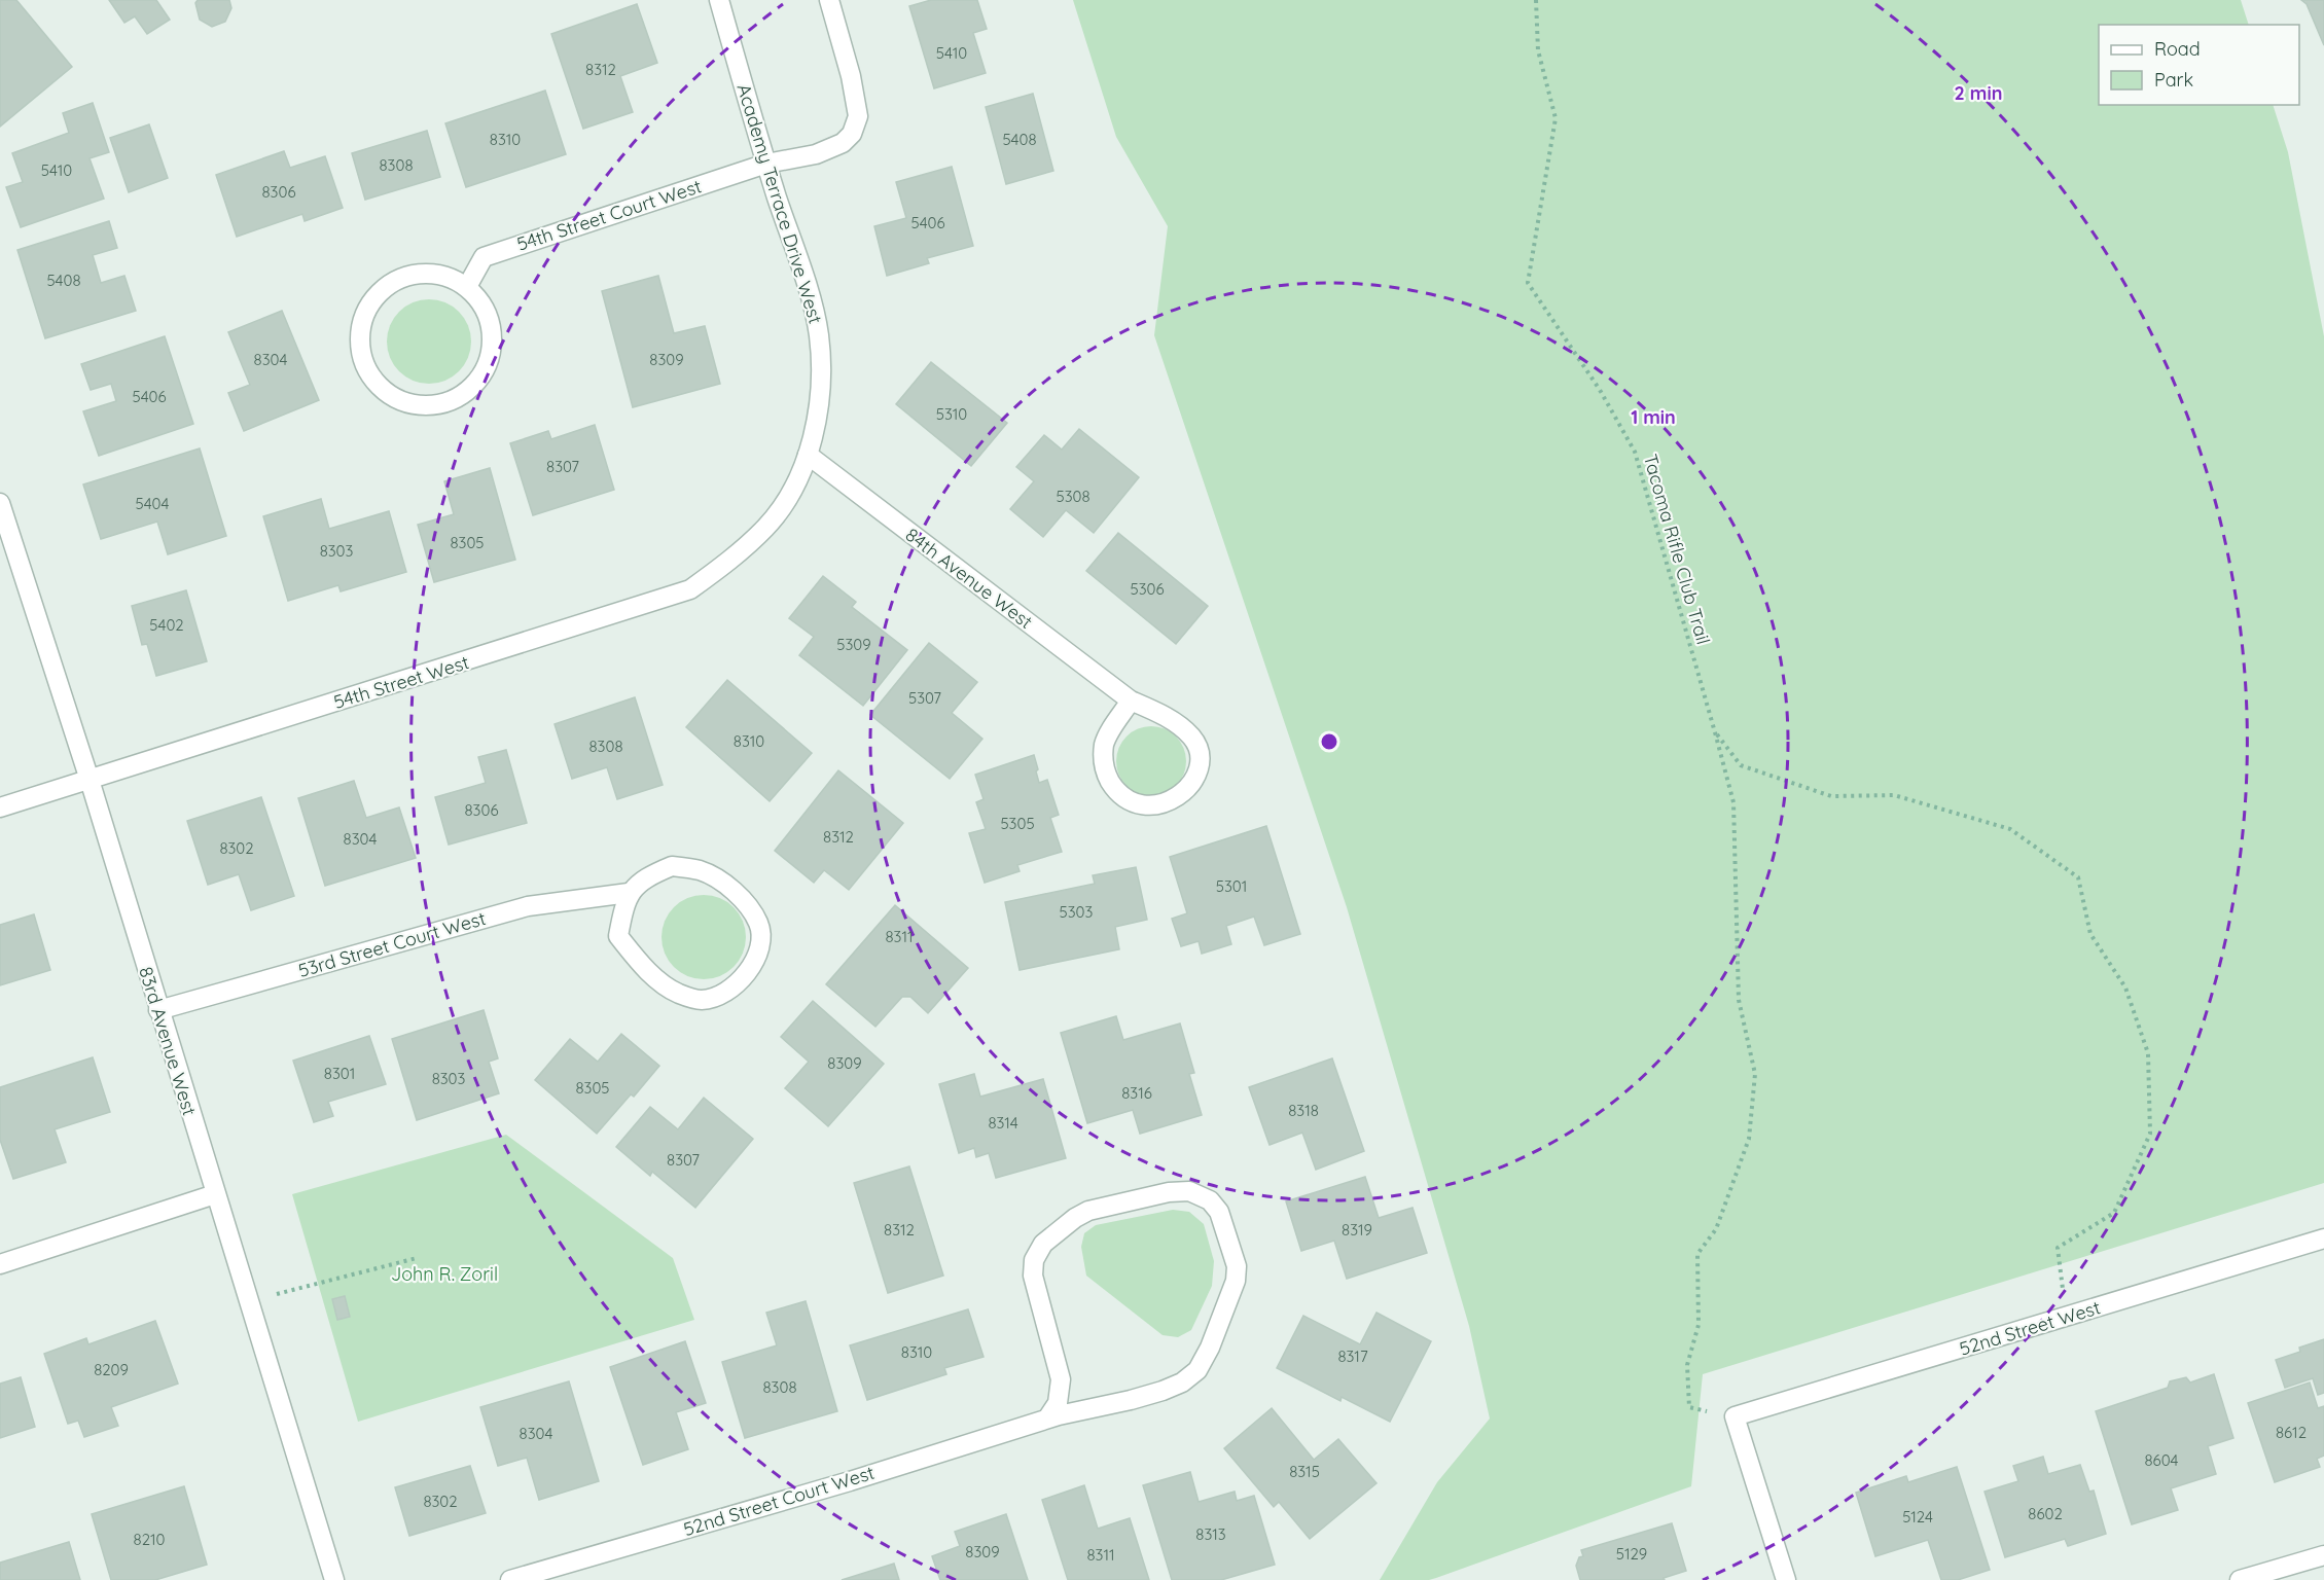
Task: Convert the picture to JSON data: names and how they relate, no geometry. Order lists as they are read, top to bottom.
{
  "streets": {
    "street": [
      "Academy Terrace Drive West",
      "54th Street Court West",
      "84th Avenue West",
      "54th Street West",
      "53rd Street Court West",
      "83rd Avenue West",
      "52nd Street West",
      "52nd Street Court West"
    ],
    "path": ["Tacoma Rifle Club Trail"]
  },
  "crossings": [
    ["Academy Terrace Drive West", "54th Street Court West"],
    ["Academy Terrace Drive West", "84th Avenue West"],
    ["Academy Terrace Drive West", "54th Street West"],
    ["Tacoma Rifle Club Trail", "52nd Street West"],
    ["54th Street West", "83rd Avenue West"],
    ["53rd Street Court West", "83rd Avenue West"]
  ],
  "parks": ["John R. Zoril"],
  "house_numbers": [
    "5410",
    "8312",
    "8310",
    "5408",
    "8308",
    "5410",
    "8306",
    "5406",
    "5408",
    "8304",
    "8309",
    "5406",
    "5310",
    "8307",
    "5308",
    "5404",
    "8305",
    "8303",
    "5306",
    "5402",
    "5309",
    "5307",
    "8310",
    "8308",
    "8306",
    "5305",
    "8312",
    "8304",
    "8302",
    "5301",
    "5303",
    "8311",
    "8309",
    "8301",
    "8303",
    "8305",
    "8316",
    "8318",
    "8314",
    "8307",
    "8312",
    "8319",
    "8310",
    "8317",
    "8209",
    "8308",
    "8612",
    "8304",
    "8604",
    "8315",
    "8302",
    "8602",
    "5124",
    "8313",
    "8210",
    "8309",
    "5129",
    "8311"
  ],
  "legend": ["Road", "Park"],
  "rings": ["2 min", "1 min"]
}
